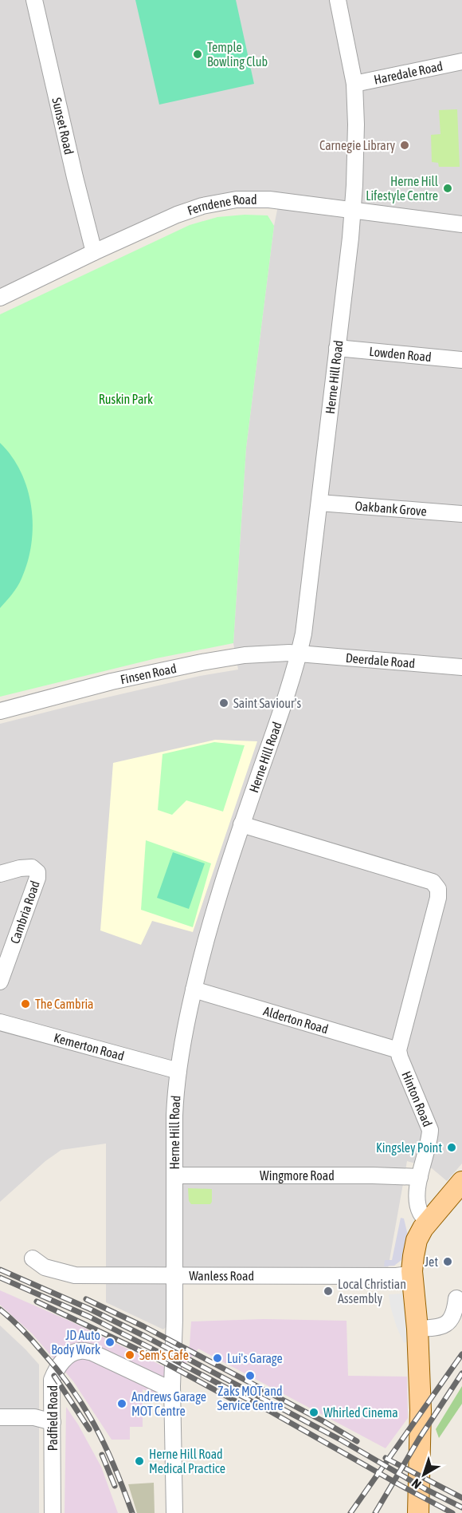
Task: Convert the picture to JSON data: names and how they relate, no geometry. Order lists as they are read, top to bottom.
{
  "streets": {
    "street": [
      "Haredale Road",
      "Sunset Road",
      "Ferndene Road",
      "Lowden Road",
      "Herne Hill Road",
      "Oakbank Grove",
      "Deerdale Road",
      "Finsen Road",
      "Cambria Road",
      "Alderton Road",
      "Kemerton Road",
      "Hinton Road",
      "Wingmore Road",
      "Wanless Road",
      "Padfield Road"
    ]
  },
  "crossings": [
    ["Haredale Road", "Herne Hill Road"],
    ["Sunset Road", "Ferndene Road"],
    ["Ferndene Road", "Herne Hill Road"],
    ["Lowden Road", "Herne Hill Road"],
    ["Herne Hill Road", "Oakbank Grove"],
    ["Herne Hill Road", "Deerdale Road"],
    ["Herne Hill Road", "Finsen Road"],
    ["Herne Hill Road", "Alderton Road"],
    ["Herne Hill Road", "Kemerton Road"],
    ["Herne Hill Road", "Wingmore Road"],
    ["Herne Hill Road", "Wanless Road"],
    ["Herne Hill Road", "Padfield Road"],
    ["Deerdale Road", "Finsen Road"],
    ["Alderton Road", "Hinton Road"],
    ["Hinton Road", "Wingmore Road"]
  ],
  "parks": ["Ruskin Park"],
  "places": [
    "Temple Bowling Club",
    "Carnegie Library",
    "Herne Hill Lifestyle Centre",
    "Saint Saviour's",
    "The Cambria",
    "Kingsley Point",
    "Jet",
    "Local Christian Assembly",
    "JD Auto Body Work",
    "Sem's Cafe",
    "Lui's Garage",
    "Zaks MOT and Service Centre",
    "Andrews Garage MOT Centre",
    "Whirled Cinema",
    "Herne Hill Road Medical Practice"
  ],
  "north": "bottom left"
}
